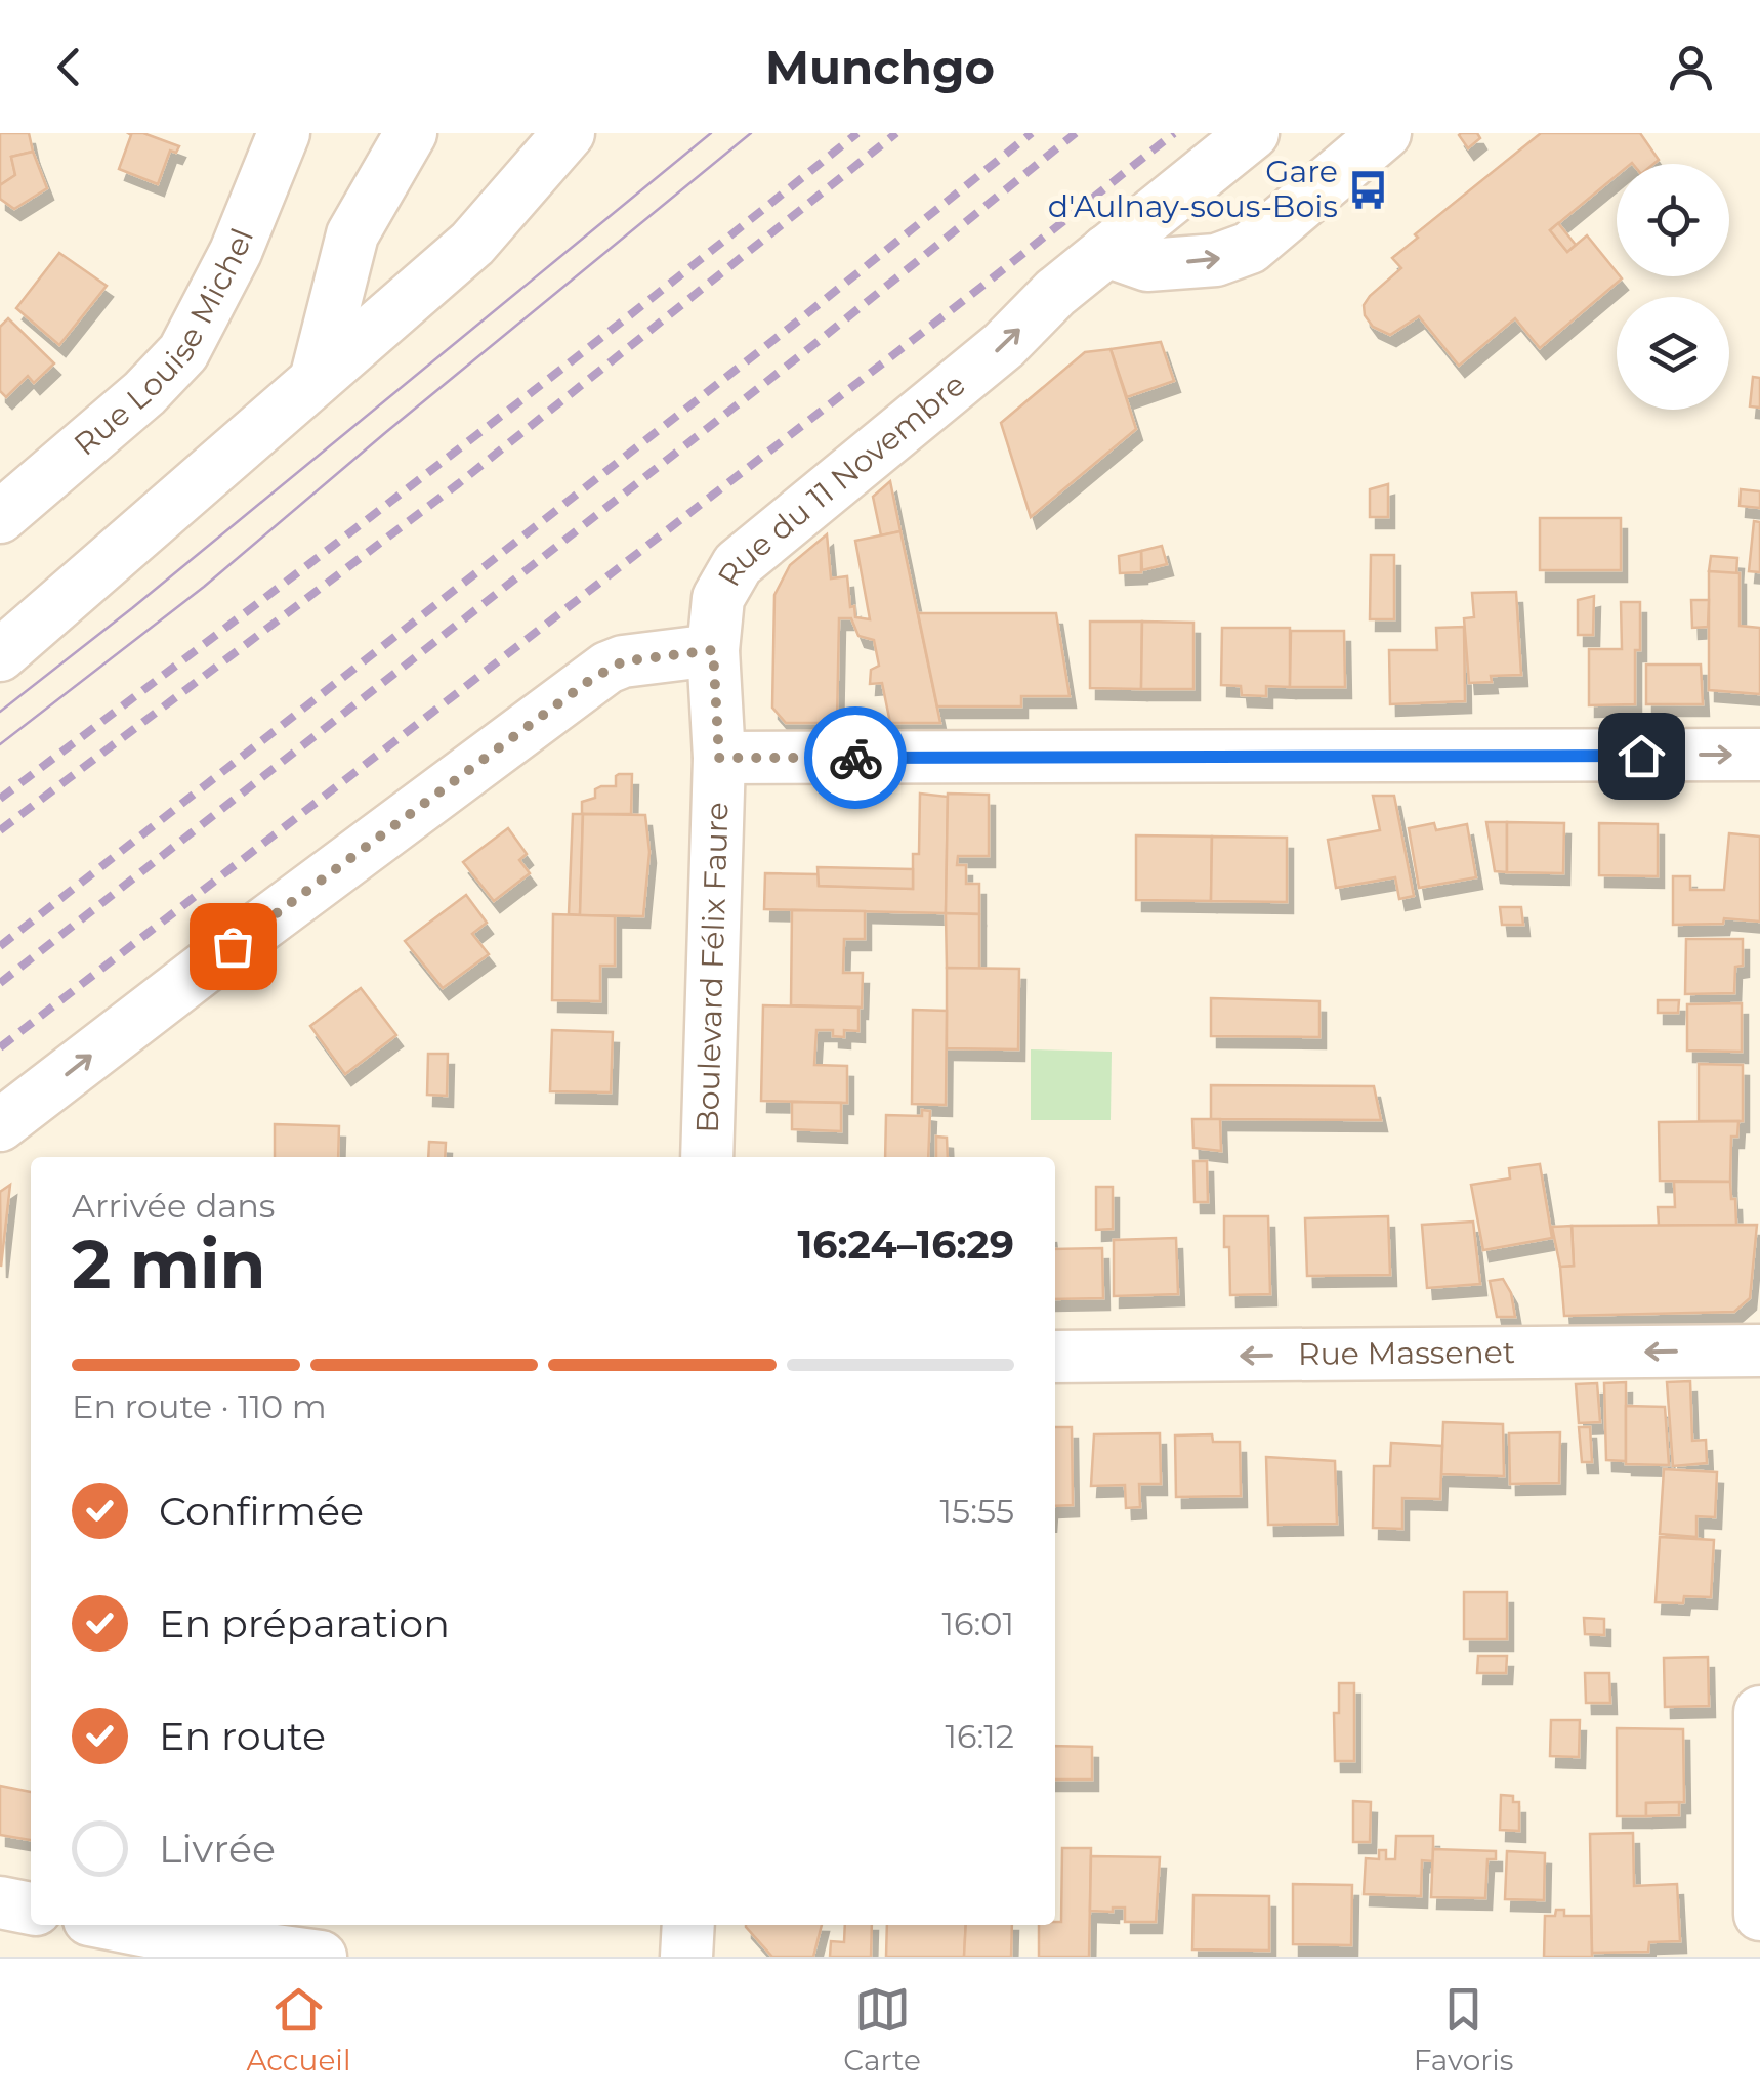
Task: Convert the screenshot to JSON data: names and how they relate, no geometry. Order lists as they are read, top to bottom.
{
  "streets": {
    "street": [
      "Rue Louise Michel",
      "Rue du 11 Novembre",
      "Boulevard Félix Faure",
      "Rue Massenet"
    ]
  },
  "crossings": [
    ["Rue du 11 Novembre", "Boulevard Félix Faure"]
  ],
  "one_way": ["Rue Massenet"],
  "places": {
    "bus stop": ["Gare d'Aulnay-sous-Bois"]
  },
  "page": {
    "header": "Munchgo",
    "heading": ["2 min", "Arrivée dans", "16:24–16:29"],
    "bar": "En route · 110 m",
    "list": [
      ["Confirmée", "15:55"],
      ["En préparation", "16:01"],
      ["En route", "16:12"],
      "Livrée"
    ],
    "tabs": ["Accueil", "Carte", "Favoris"]
  }
}
